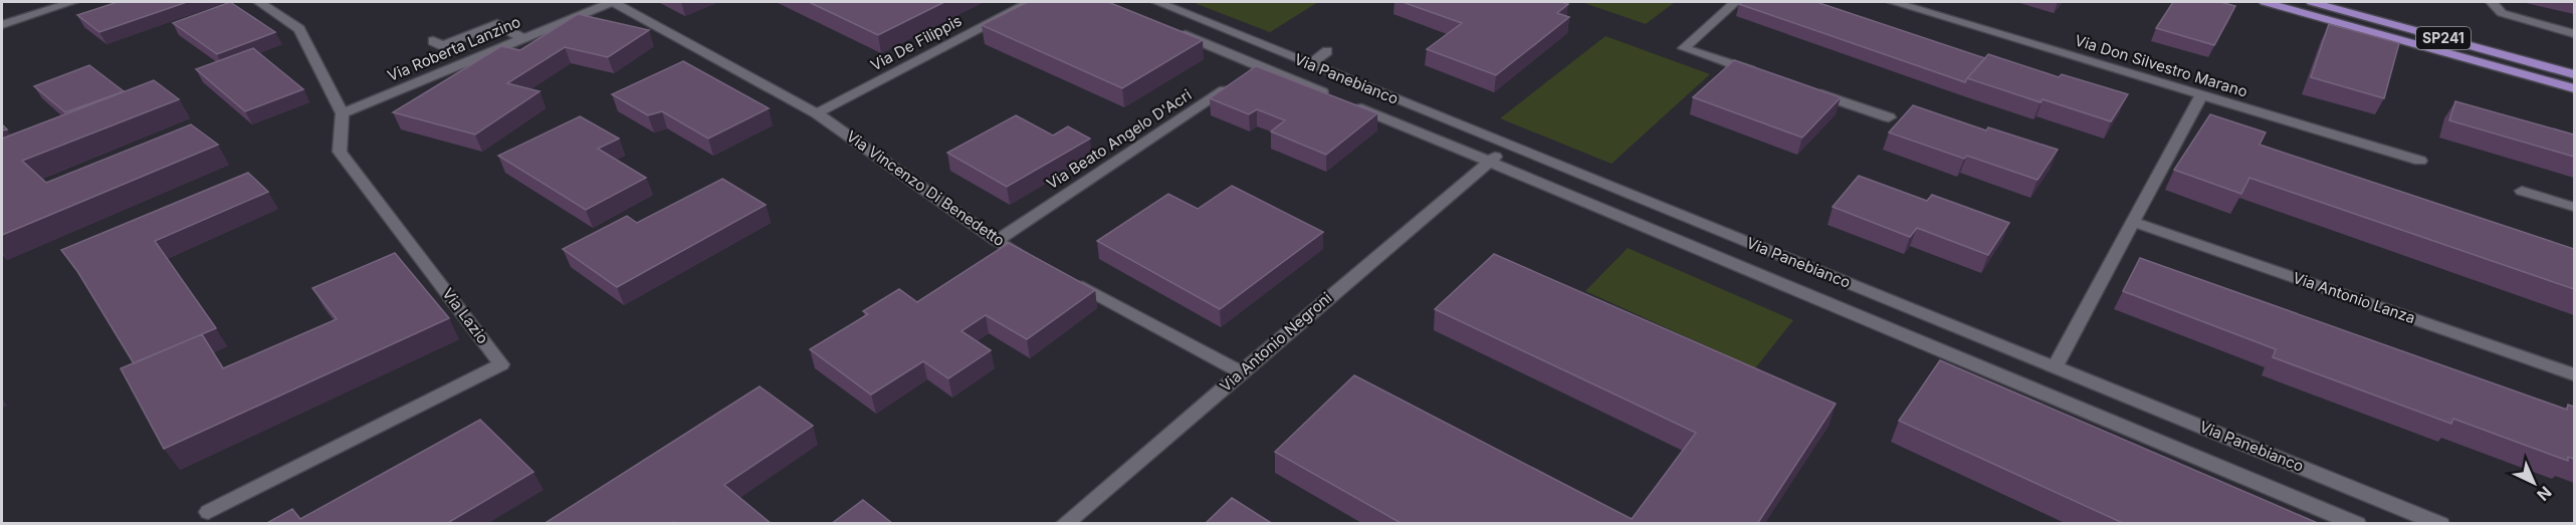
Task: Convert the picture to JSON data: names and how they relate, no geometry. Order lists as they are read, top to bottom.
{
  "streets": {
    "main road": ["SP241"],
    "street": [
      "Via De Filippis",
      "Via Roberta Lanzino",
      "Via Don Silvestro Marano",
      "Via Panebianco",
      "Via Beato Angelo D'Acri",
      "Via Vincenzo Di Benedetto",
      "Via Antonio Lanza",
      "Via Lazio",
      "Via Antonio Negroni"
    ]
  },
  "crossings": [
    ["Via De Filippis", "Via Vincenzo Di Benedetto"],
    ["Via Roberta Lanzino", "Via Vincenzo Di Benedetto"],
    ["Via Roberta Lanzino", "Via Lazio"],
    ["Via Panebianco", "Via Beato Angelo D'Acri"],
    ["Via Panebianco", "Via Antonio Negroni"],
    ["Via Beato Angelo D'Acri", "Via Vincenzo Di Benedetto"]
  ],
  "north": "bottom right"
}
